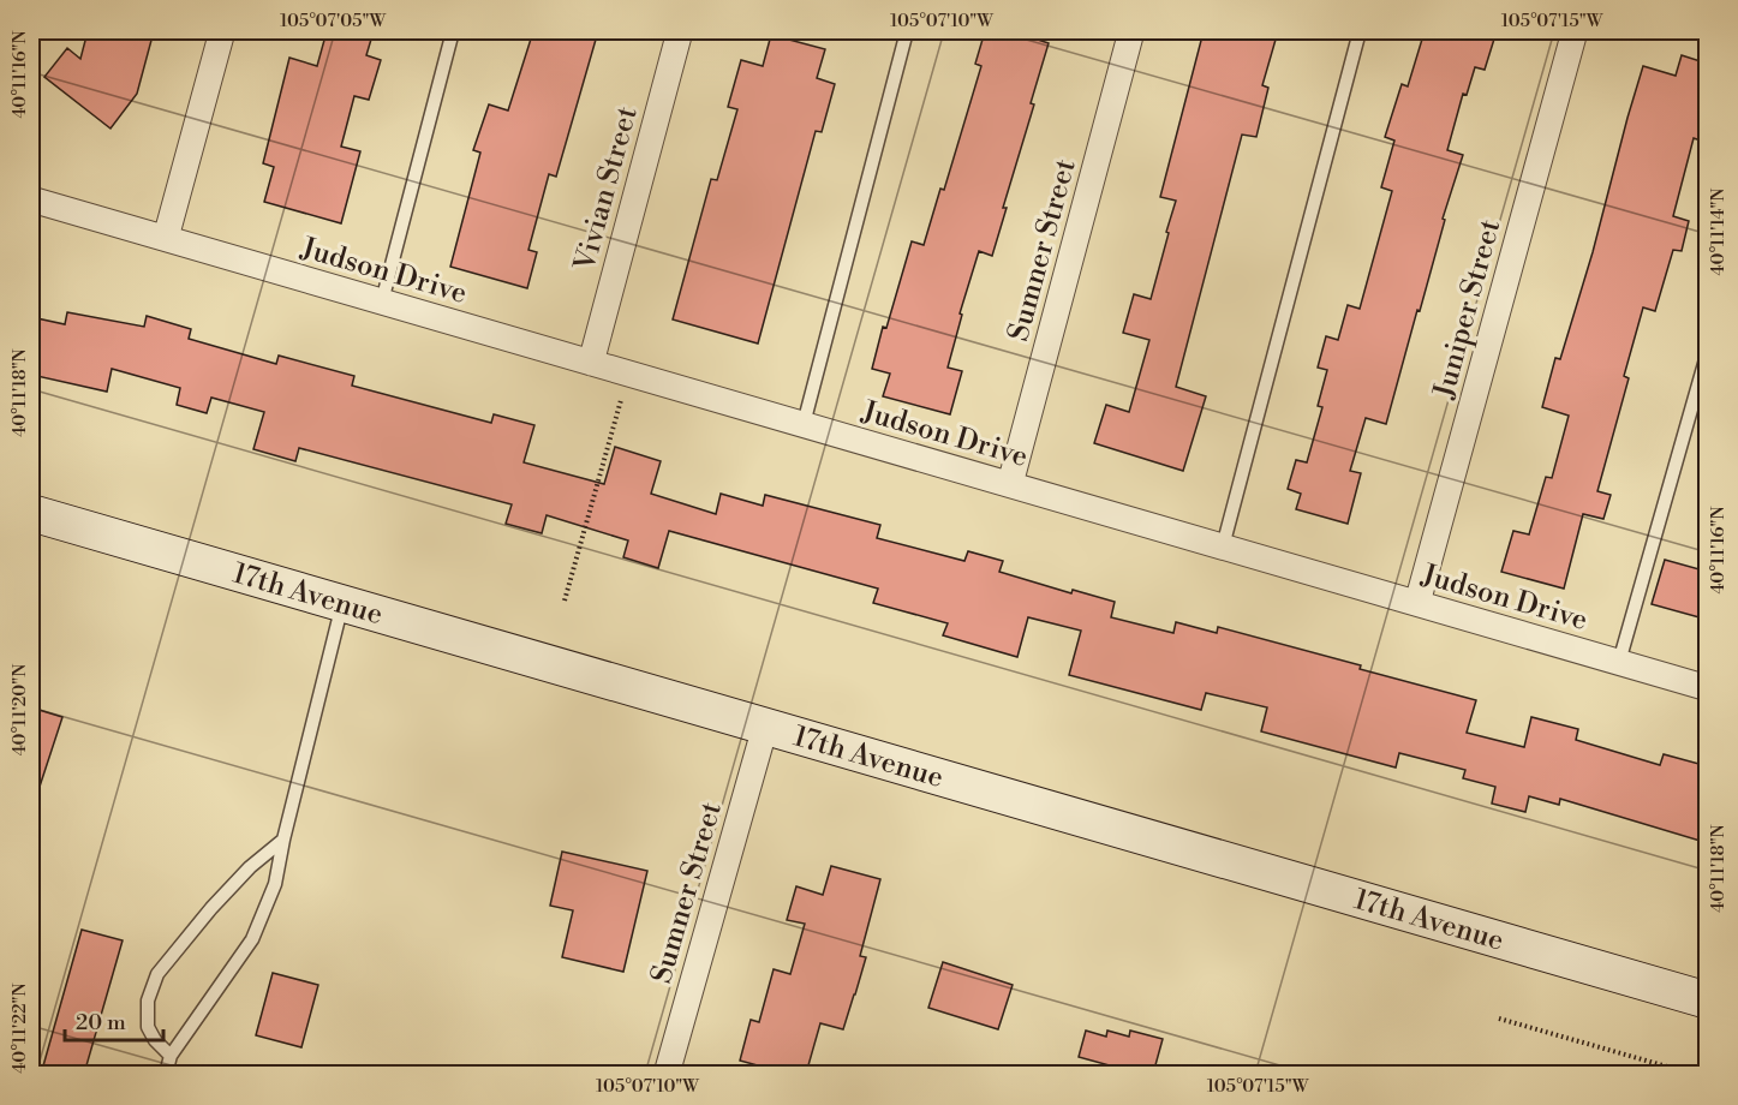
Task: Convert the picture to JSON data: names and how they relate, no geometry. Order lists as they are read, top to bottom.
{
  "streets": {
    "main road": ["17th Avenue"],
    "street": [
      "Vivian Street",
      "Sumner Street",
      "Judson Drive",
      "Juniper Street"
    ]
  },
  "crossings": [
    ["Vivian Street", "Judson Drive"],
    ["Sumner Street", "Judson Drive"],
    ["Sumner Street", "17th Avenue"],
    ["Judson Drive", "Juniper Street"]
  ],
  "scale_bar": "20 m",
  "coordinates": [
    "105°07'05\"W",
    "105°07'10\"W",
    "105°07'15\"W",
    "40°11'16\"N",
    "40°11'14\"N",
    "40°11'18\"N",
    "40°11'20\"N",
    "40°11'22\"N"
  ]
}
